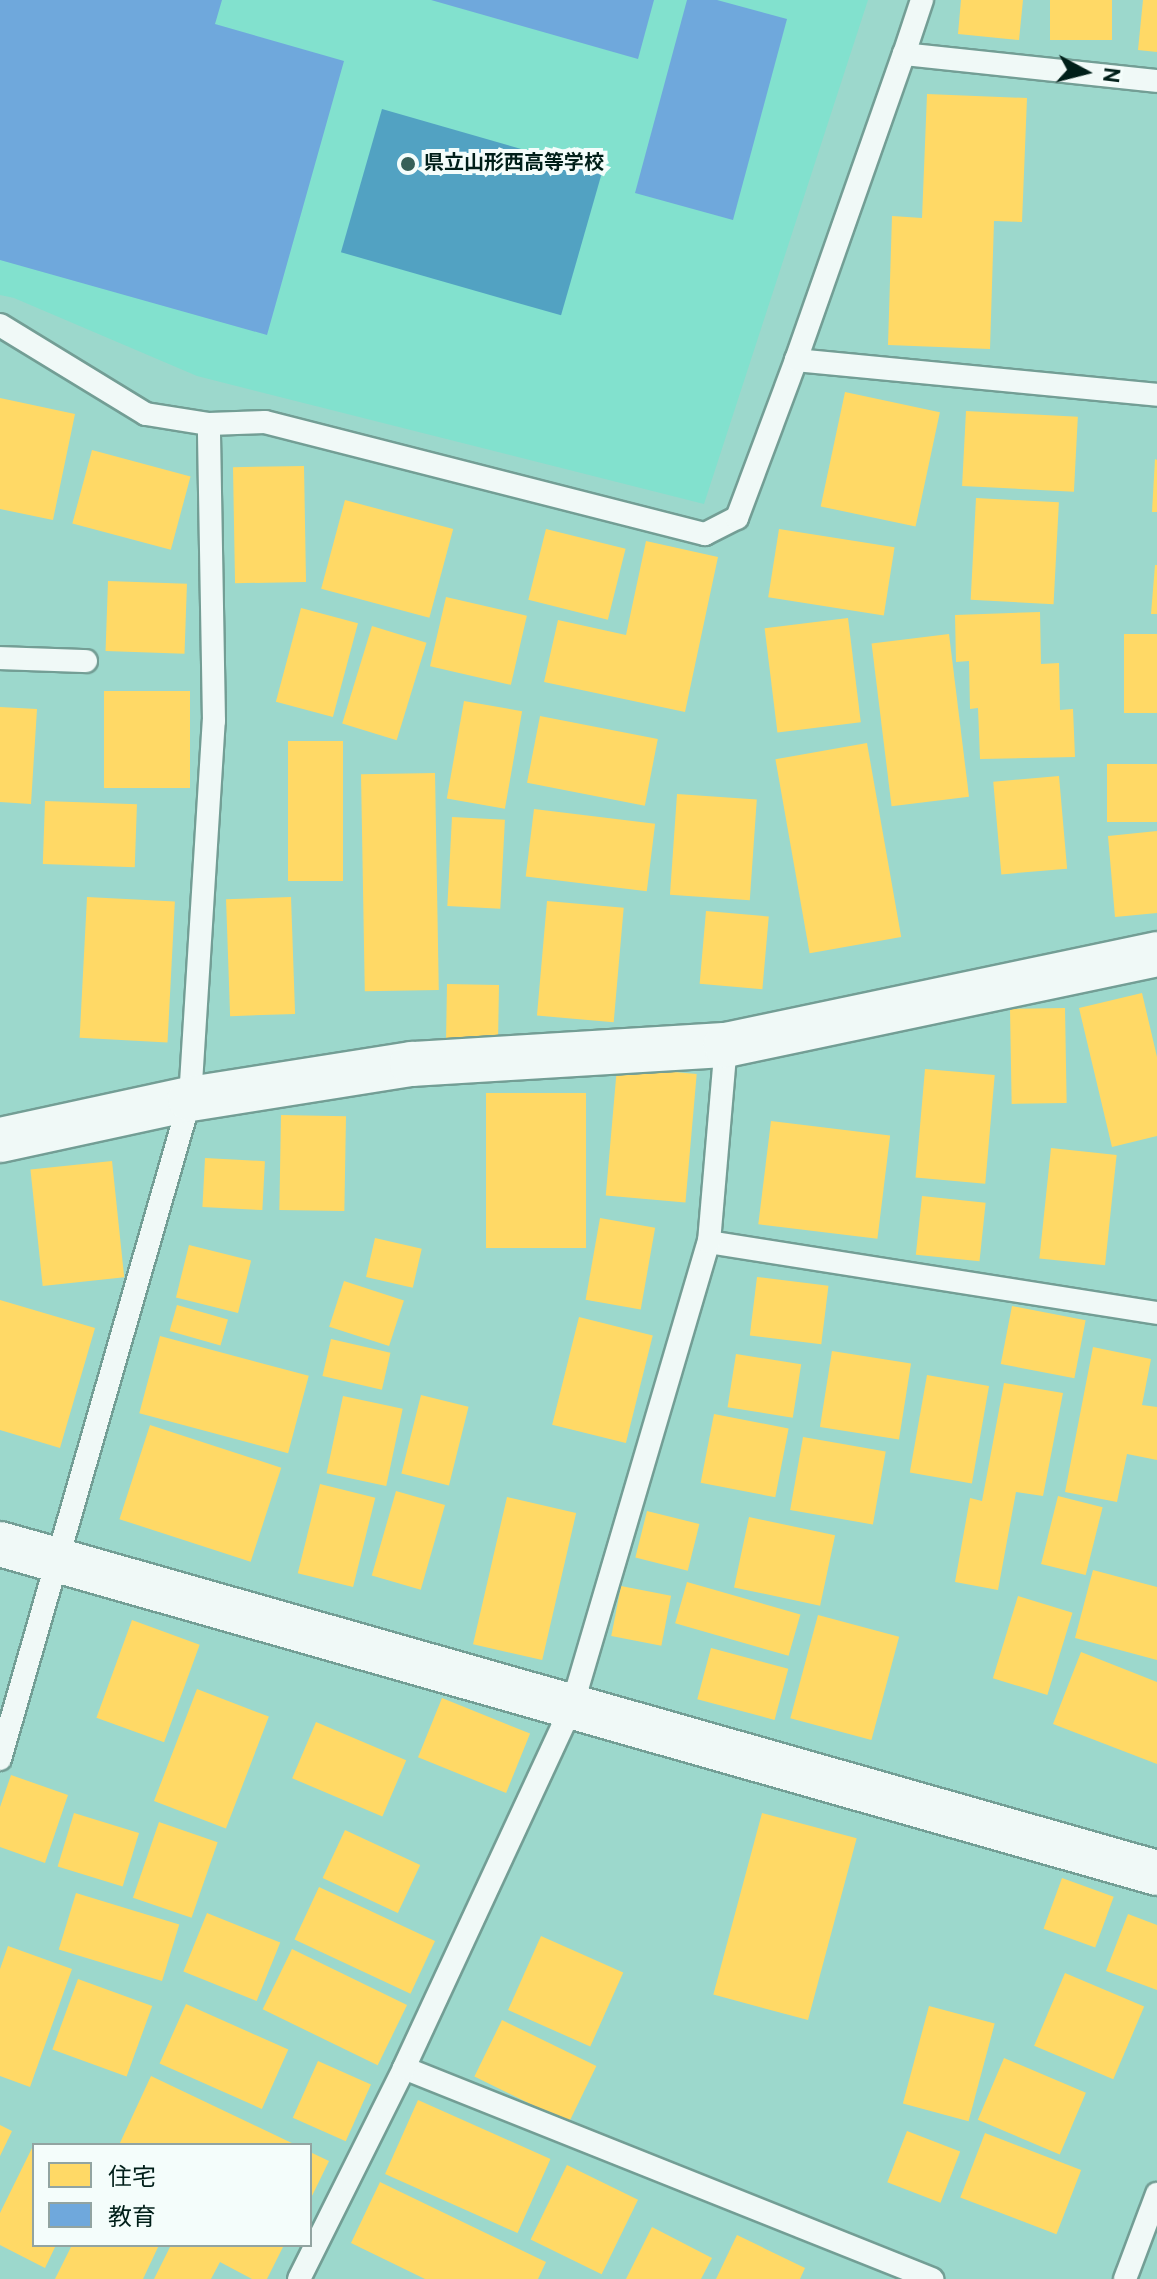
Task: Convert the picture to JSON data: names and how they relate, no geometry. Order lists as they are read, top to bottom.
{
  "places": ["県立山形西高等学校"],
  "legend": ["住宅", "教育"],
  "north": "right"
}
